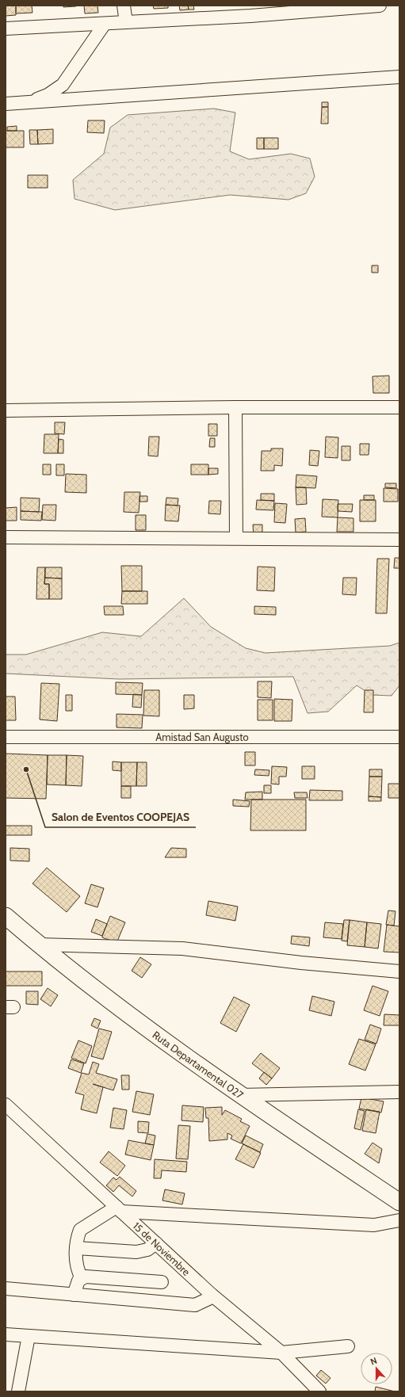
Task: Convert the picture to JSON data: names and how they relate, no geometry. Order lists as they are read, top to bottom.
{
  "streets": {
    "main road": ["Ruta Departamental 027"],
    "street": ["Amistad San Augusto", "15 de Noviembre"]
  },
  "places": ["Salon de Eventos COOPEJAS"],
  "north": "top"
}
